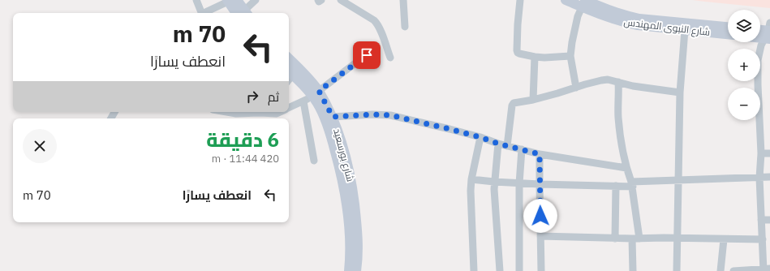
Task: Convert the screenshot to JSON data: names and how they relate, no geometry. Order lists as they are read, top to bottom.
{
  "streets": {
    "street": ["شارع النبوى المهندس", "شارع بورسعيد"]
  },
  "page": {
    "map_buttons": ["+", "−"],
    "turn": ["70 m", "انعطف يسارًا"],
    "then": "ثم",
    "heading": ["6 دقيقة", "420 m · 11:44"],
    "list": [
      {
        "name": "انعطف يسارًا",
        "value": "70 m"
      }
    ]
  }
}
